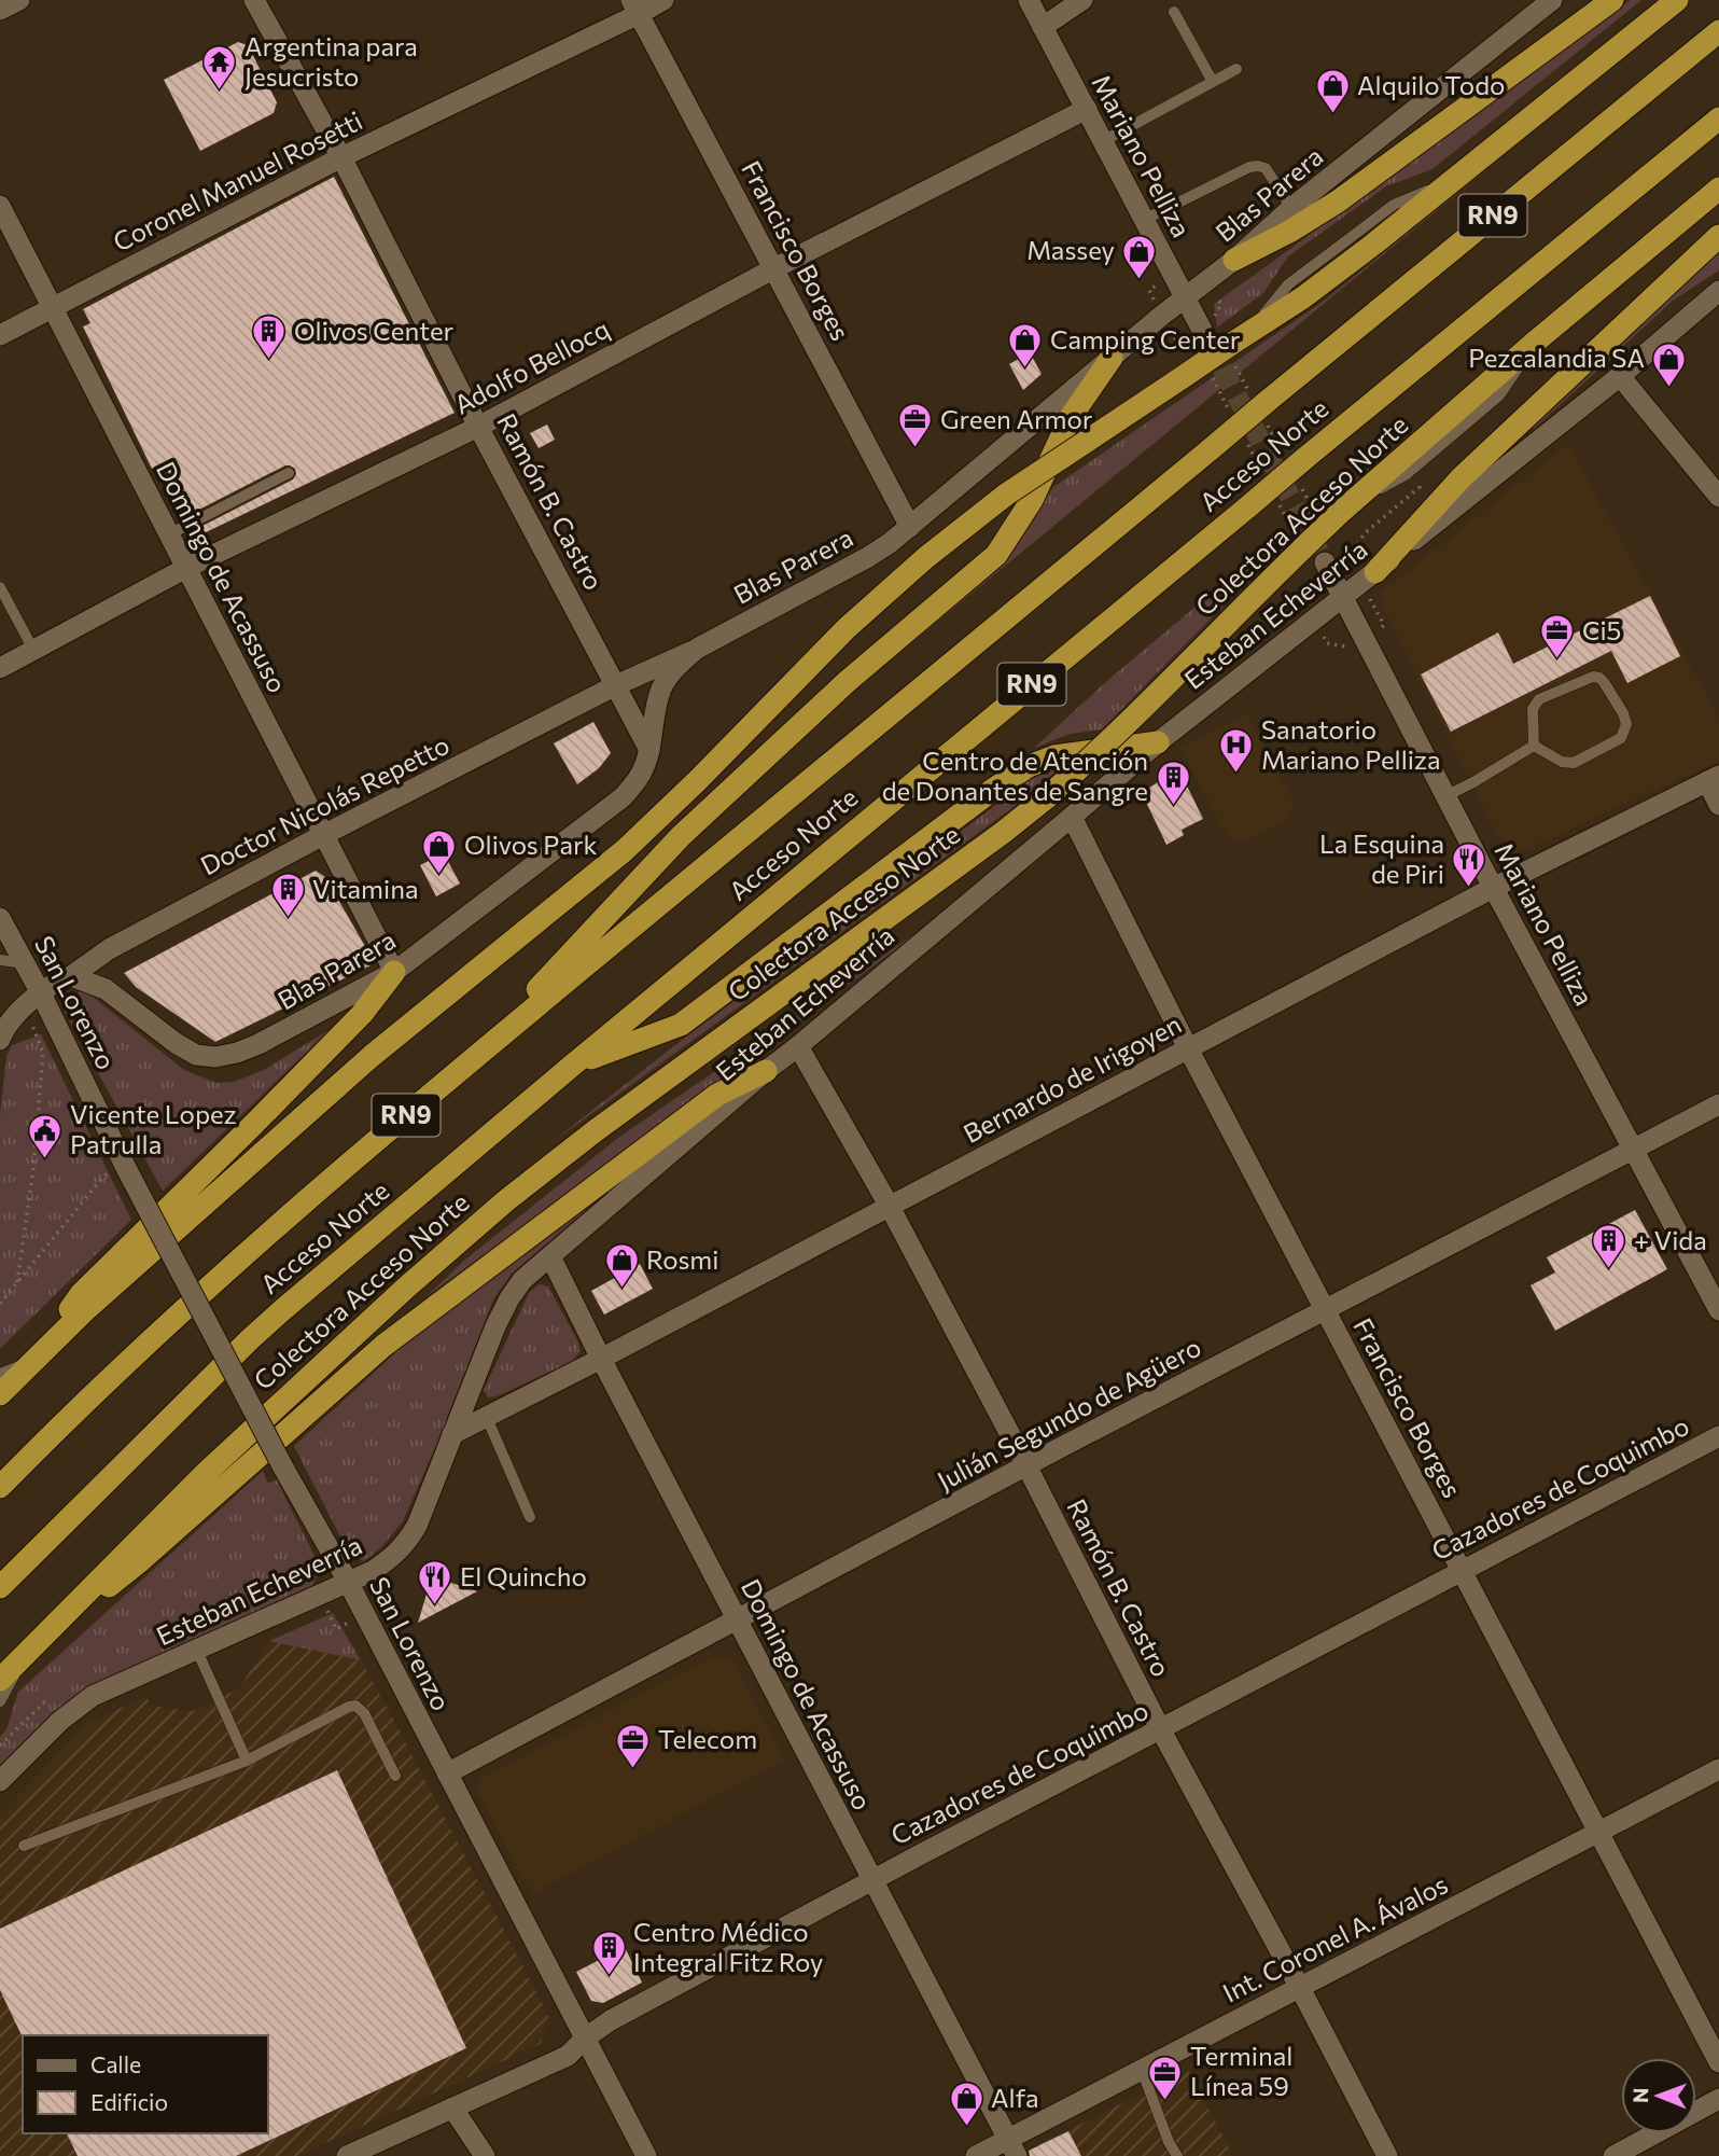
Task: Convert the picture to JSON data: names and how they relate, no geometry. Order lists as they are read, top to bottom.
{
  "streets": {
    "highway": ["RN9", "Acceso Norte", "Colectora Acceso Norte"],
    "street": [
      "Mariano Pelliza",
      "Coronel Manuel Rosetti",
      "Blas Parera",
      "Francisco Borges",
      "Adolfo Bellocq",
      "Ramón B. Castro",
      "Domingo de Acassuso",
      "Esteban Echeverría",
      "Doctor Nicolás Repetto",
      "San Lorenzo",
      "Bernardo de Irigoyen",
      "Julián Segundo de Agüero",
      "Cazadores de Coquimbo",
      "Int. Coronel A. Ávalos"
    ]
  },
  "crossings": [
    ["Mariano Pelliza", "Blas Parera"],
    ["Mariano Pelliza", "Adolfo Bellocq"],
    ["Mariano Pelliza", "Esteban Echeverría"],
    ["Mariano Pelliza", "Bernardo de Irigoyen"],
    ["Mariano Pelliza", "Julián Segundo de Agüero"],
    ["Coronel Manuel Rosetti", "Francisco Borges"],
    ["Coronel Manuel Rosetti", "Ramón B. Castro"],
    ["Coronel Manuel Rosetti", "Domingo de Acassuso"],
    ["Blas Parera", "Francisco Borges"],
    ["Blas Parera", "Ramón B. Castro"],
    ["Blas Parera", "Domingo de Acassuso"],
    ["Blas Parera", "Doctor Nicolás Repetto"],
    ["Francisco Borges", "Adolfo Bellocq"],
    ["Francisco Borges", "Esteban Echeverría"],
    ["Francisco Borges", "Bernardo de Irigoyen"],
    ["Francisco Borges", "Julián Segundo de Agüero"],
    ["Francisco Borges", "Cazadores de Coquimbo"],
    ["Francisco Borges", "Int. Coronel A. Ávalos"],
    ["Adolfo Bellocq", "Ramón B. Castro"],
    ["Adolfo Bellocq", "Domingo de Acassuso"],
    ["Ramón B. Castro", "Esteban Echeverría"],
    ["Ramón B. Castro", "Doctor Nicolás Repetto"],
    ["Ramón B. Castro", "Bernardo de Irigoyen"],
    ["Ramón B. Castro", "Julián Segundo de Agüero"],
    ["Ramón B. Castro", "Cazadores de Coquimbo"],
    ["Ramón B. Castro", "Int. Coronel A. Ávalos"],
    ["Domingo de Acassuso", "Esteban Echeverría"],
    ["Domingo de Acassuso", "Doctor Nicolás Repetto"],
    ["Domingo de Acassuso", "Bernardo de Irigoyen"],
    ["Domingo de Acassuso", "Julián Segundo de Agüero"],
    ["Domingo de Acassuso", "Cazadores de Coquimbo"],
    ["Domingo de Acassuso", "Int. Coronel A. Ávalos"],
    ["Esteban Echeverría", "San Lorenzo"],
    ["Esteban Echeverría", "Bernardo de Irigoyen"],
    ["Doctor Nicolás Repetto", "San Lorenzo"],
    ["San Lorenzo", "Julián Segundo de Agüero"],
    ["San Lorenzo", "Cazadores de Coquimbo"]
  ],
  "places": {
    "temple": ["Argentina para Jesucristo"],
    "shop": [
      "Alquilo Todo",
      "Massey",
      "Camping Center",
      "Pezcalandia SA",
      "Olivos Park",
      "Rosmi",
      "Alfa"
    ],
    "building": [
      "Olivos Center",
      "Centro de Atención de Donantes de Sangre",
      "Vitamina",
      "+ Vida",
      "Centro Médico Integral Fitz Roy"
    ],
    "office": [
      "Green Armor",
      "Ci5",
      "Telecom",
      "Terminal Línea 59"
    ],
    "hospital": ["Sanatorio Mariano Pelliza"],
    "restaurant": ["La Esquina de Piri", "El Quincho"],
    "public building": ["Vicente Lopez Patrulla"]
  },
  "legend": ["Calle", "Edificio"],
  "north": "left"
}
